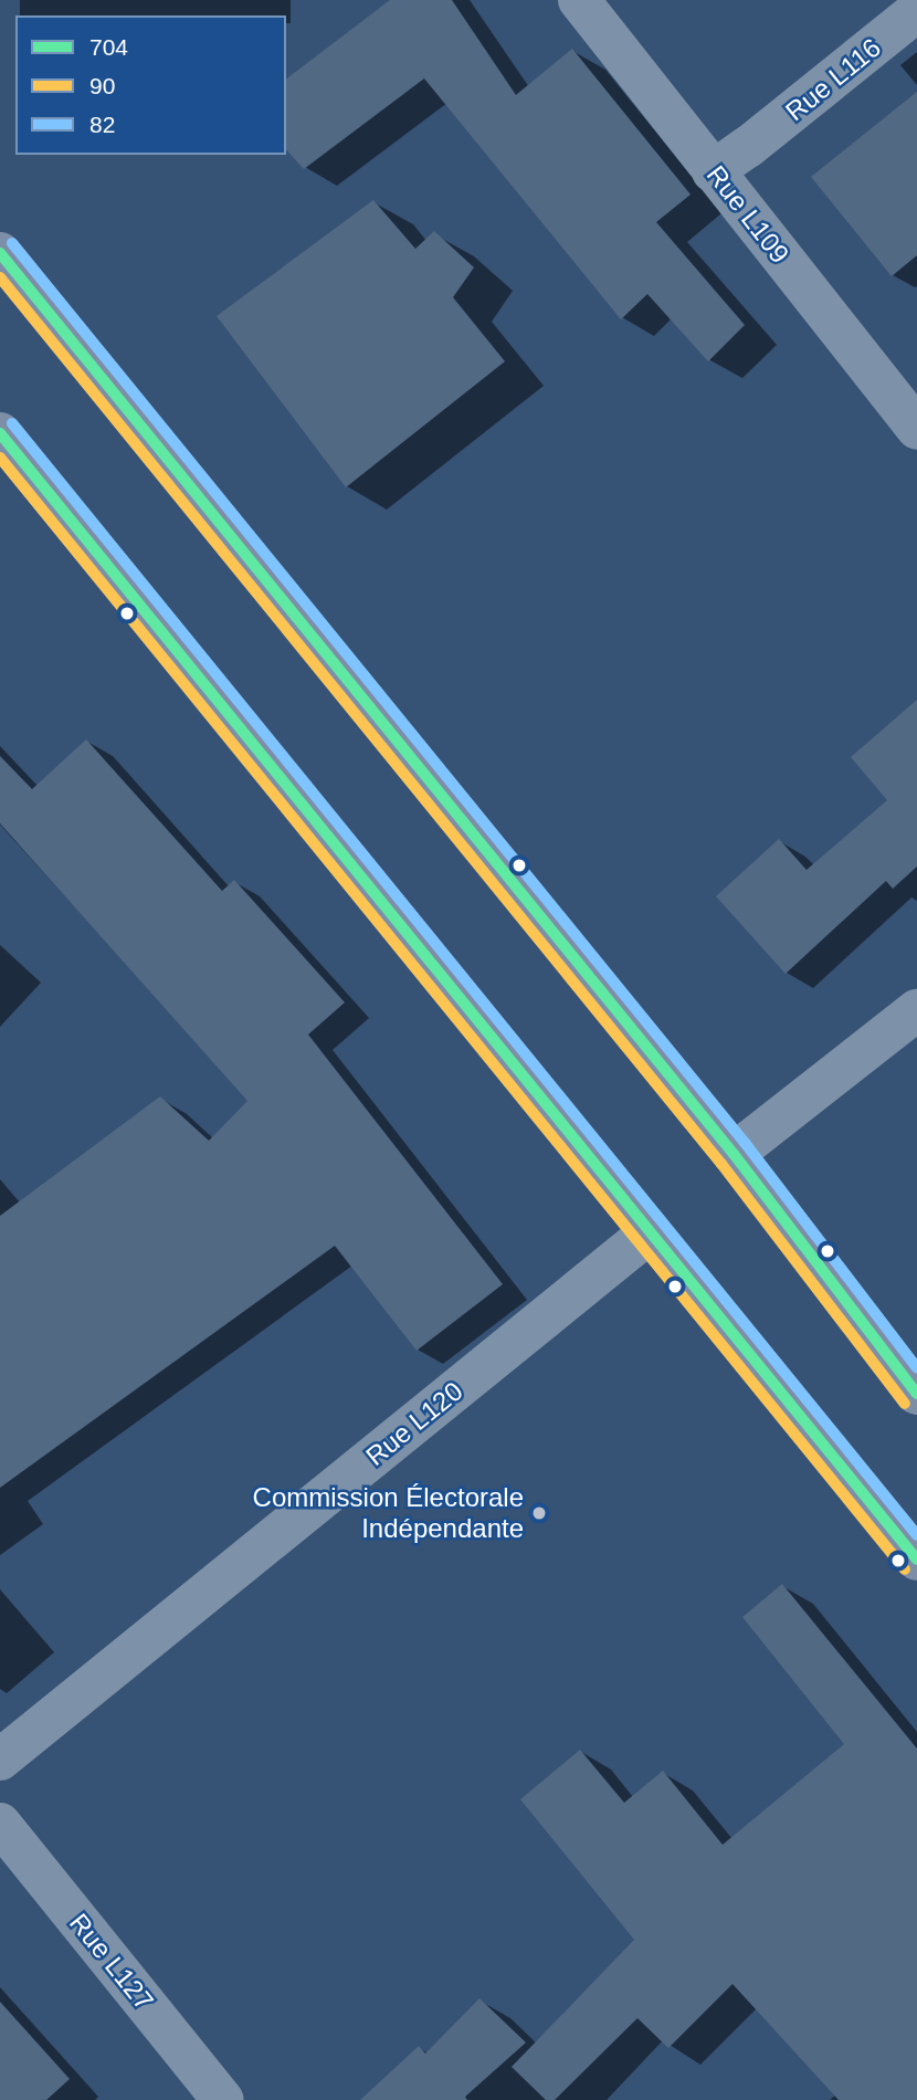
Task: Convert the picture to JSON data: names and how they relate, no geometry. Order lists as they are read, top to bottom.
{
  "streets": {
    "street": [
      "Rue L116",
      "Rue L109",
      "Rue L120",
      "Rue L127"
    ]
  },
  "crossings": [
    ["Rue L116", "Rue L109"]
  ],
  "places": ["Commission Électorale Indépendante"],
  "lines": ["transit line 82", "transit line 704", "transit line 90"],
  "legend": ["704", "90", "82"]
}
